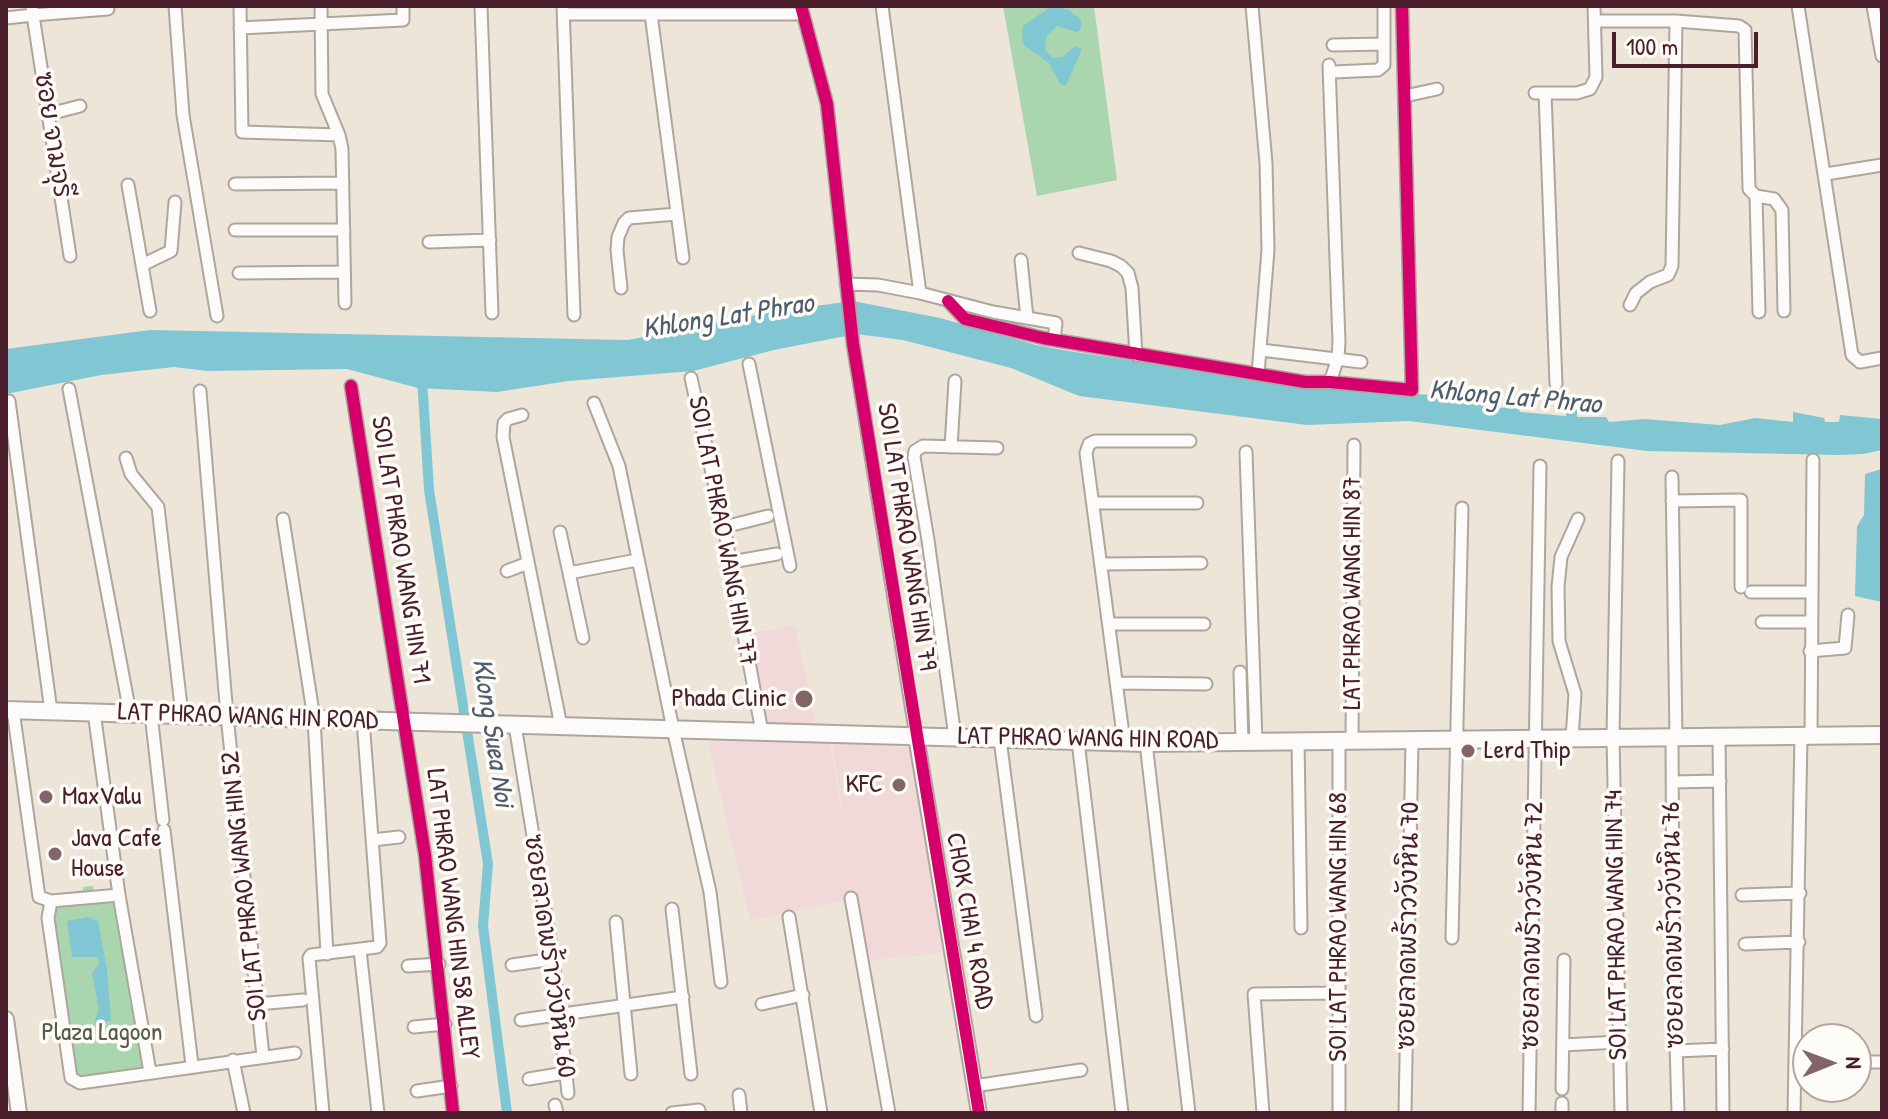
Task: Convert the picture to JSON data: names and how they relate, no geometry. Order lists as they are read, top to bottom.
{
  "streets": {
    "main road": ["LAT PHRAO WANG HIN ROAD"],
    "street": [
      "ซอย จามจุรี",
      "SOI LAT PHRAO WANG HIN 77",
      "SOI LAT PHRAO WANG HIN 79",
      "SOI LAT PHRAO WANG HIN 71",
      "LAT PHRAO WANG HIN 87",
      "SOI LAT PHRAO WANG HIN 52",
      "LAT PHRAO WANG HIN 58 ALLEY",
      "CHOK CHAI 4 ROAD",
      "SOI LAT PHRAO WANG HIN 74",
      "ซอยลาดพร้าววังหิน 76",
      "ซอยลาดพร้าววังหิน 70",
      "ซอยลาดพร้าววังหิน 72",
      "SOI LAT PHRAO WANG HIN 68",
      "ซอยลาดพร้าววังหิน 60"
    ]
  },
  "crossings": [
    ["SOI LAT PHRAO WANG HIN 77", "LAT PHRAO WANG HIN ROAD"],
    ["SOI LAT PHRAO WANG HIN 79", "LAT PHRAO WANG HIN ROAD"],
    ["SOI LAT PHRAO WANG HIN 79", "CHOK CHAI 4 ROAD"],
    ["SOI LAT PHRAO WANG HIN 71", "LAT PHRAO WANG HIN ROAD"],
    ["SOI LAT PHRAO WANG HIN 71", "LAT PHRAO WANG HIN 58 ALLEY"],
    ["LAT PHRAO WANG HIN 87", "LAT PHRAO WANG HIN ROAD"],
    ["LAT PHRAO WANG HIN 87", "SOI LAT PHRAO WANG HIN 68"],
    ["LAT PHRAO WANG HIN ROAD", "SOI LAT PHRAO WANG HIN 52"],
    ["LAT PHRAO WANG HIN ROAD", "LAT PHRAO WANG HIN 58 ALLEY"],
    ["LAT PHRAO WANG HIN ROAD", "CHOK CHAI 4 ROAD"],
    ["LAT PHRAO WANG HIN ROAD", "SOI LAT PHRAO WANG HIN 74"],
    ["LAT PHRAO WANG HIN ROAD", "ซอยลาดพร้าววังหิน 76"],
    ["LAT PHRAO WANG HIN ROAD", "ซอยลาดพร้าววังหิน 70"],
    ["LAT PHRAO WANG HIN ROAD", "ซอยลาดพร้าววังหิน 72"],
    ["LAT PHRAO WANG HIN ROAD", "SOI LAT PHRAO WANG HIN 68"],
    ["LAT PHRAO WANG HIN ROAD", "ซอยลาดพร้าววังหิน 60"]
  ],
  "water": ["Khlong Lat Phrao", "Klong Suea Noi"],
  "parks": ["Plaza Lagoon"],
  "places": [
    "Phada Clinic",
    "Lerd Thip",
    "KFC",
    "MaxValu",
    "Java Cafe House"
  ],
  "scale_bar": "100 m",
  "north": "right"
}
